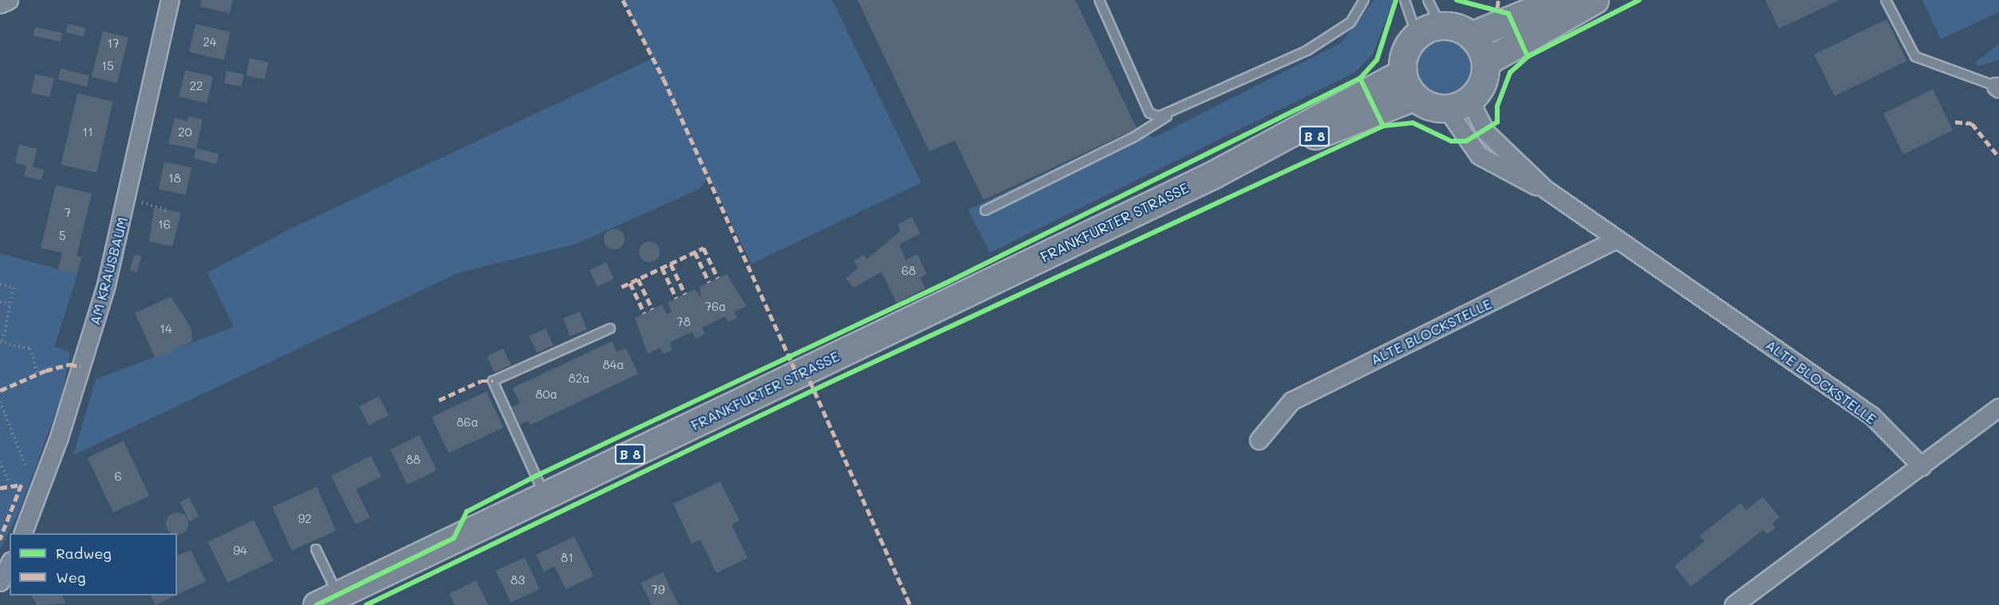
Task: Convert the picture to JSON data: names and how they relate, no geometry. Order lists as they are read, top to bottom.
{
  "streets": {
    "main road": ["B 8", "FRANKFURTER STRASSE"],
    "street": ["AM KRAUSBAUM", "ALTE BLOCKSTELLE"]
  },
  "crossings": [
    ["FRANKFURTER STRASSE", "ALTE BLOCKSTELLE"]
  ],
  "house_numbers": [
    "24",
    "17",
    "15",
    "22",
    "11",
    "20",
    "18",
    "7",
    "16",
    "5",
    "68",
    "76a",
    "78",
    "14",
    "84a",
    "82a",
    "80a",
    "86a",
    "88",
    "6",
    "92",
    "94",
    "81",
    "83",
    "79"
  ],
  "legend": ["Radweg", "Weg"]
}
